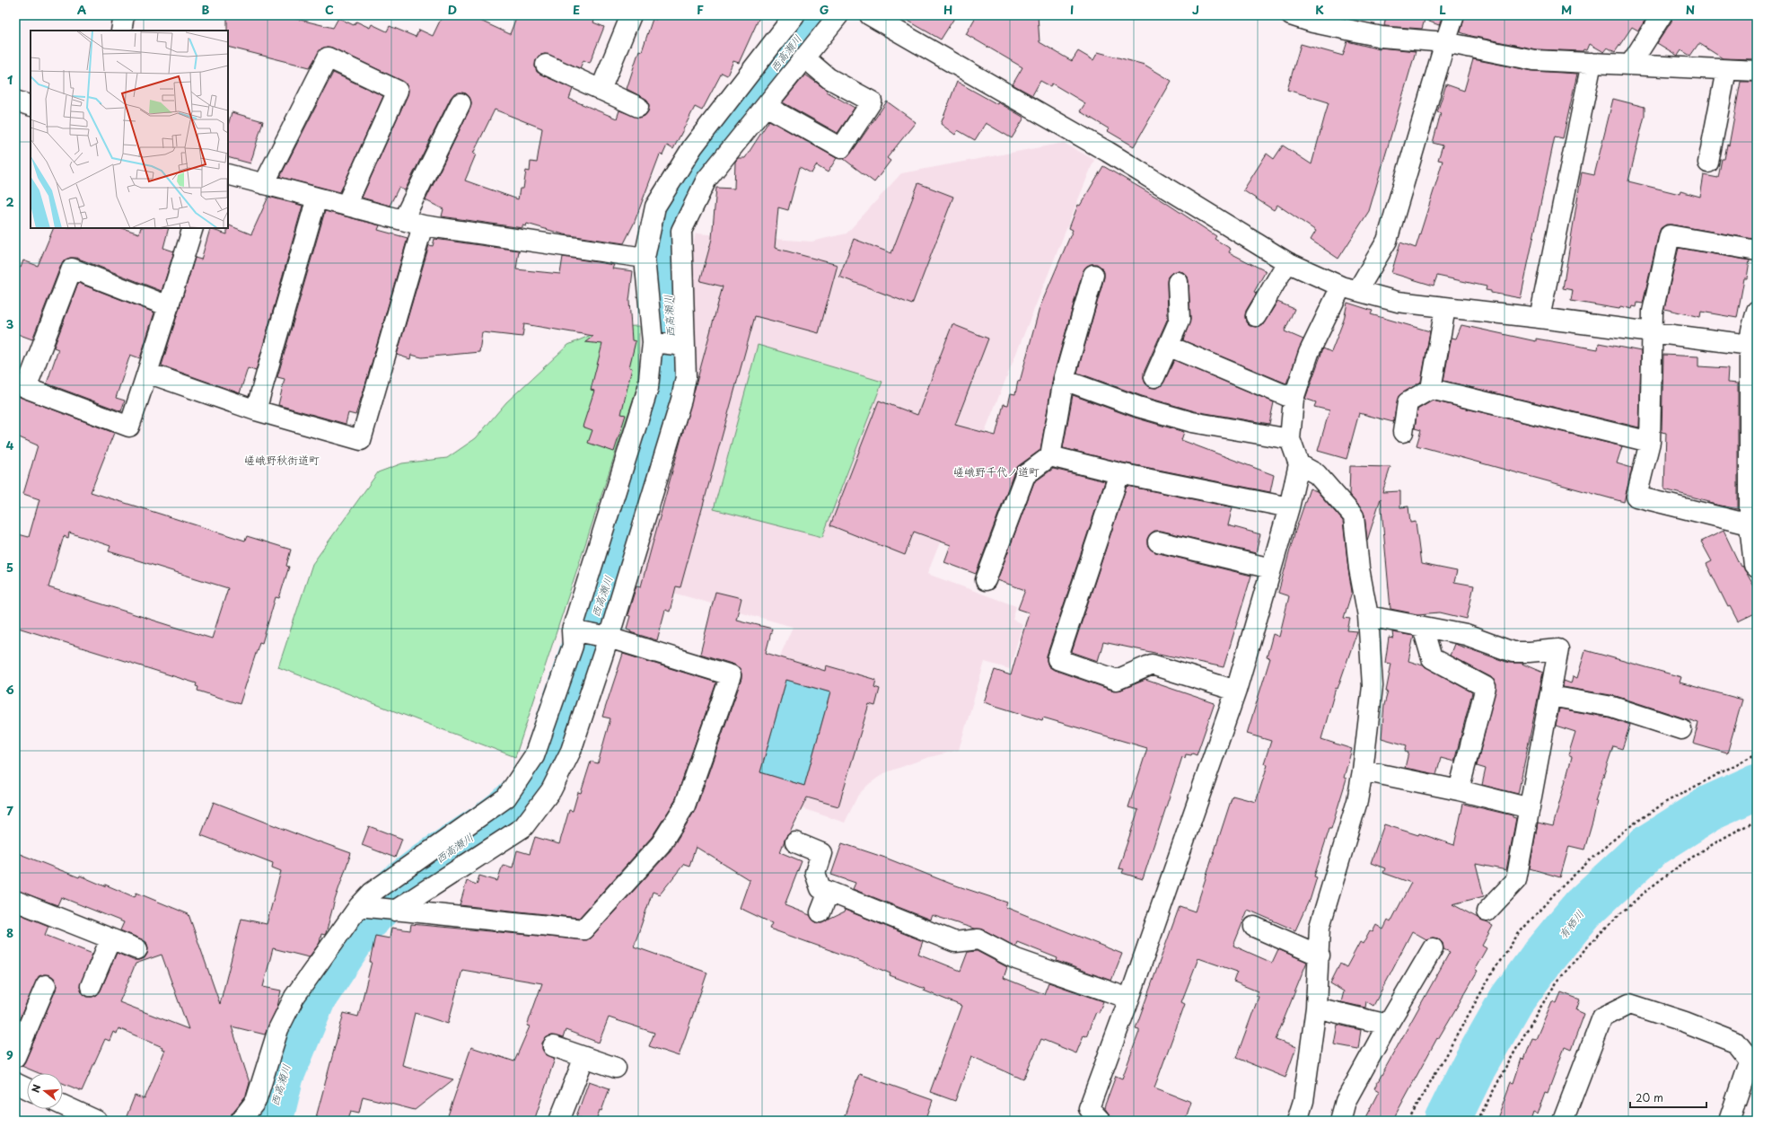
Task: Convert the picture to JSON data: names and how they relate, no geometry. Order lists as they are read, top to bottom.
{
  "districts": ["嵯峨野秋街道町", "嵯峨野千代ノ道町"],
  "water": ["西高瀬川", "有栖川"],
  "scale_bar": "20 m",
  "north": "left",
  "grid": {
    "columns": [
      "A",
      "B",
      "C",
      "D",
      "E",
      "F",
      "G",
      "H",
      "I",
      "J",
      "K",
      "L",
      "M",
      "N"
    ],
    "rows": [
      "1",
      "2",
      "3",
      "4",
      "5",
      "6",
      "7",
      "8",
      "9"
    ]
  }
}
